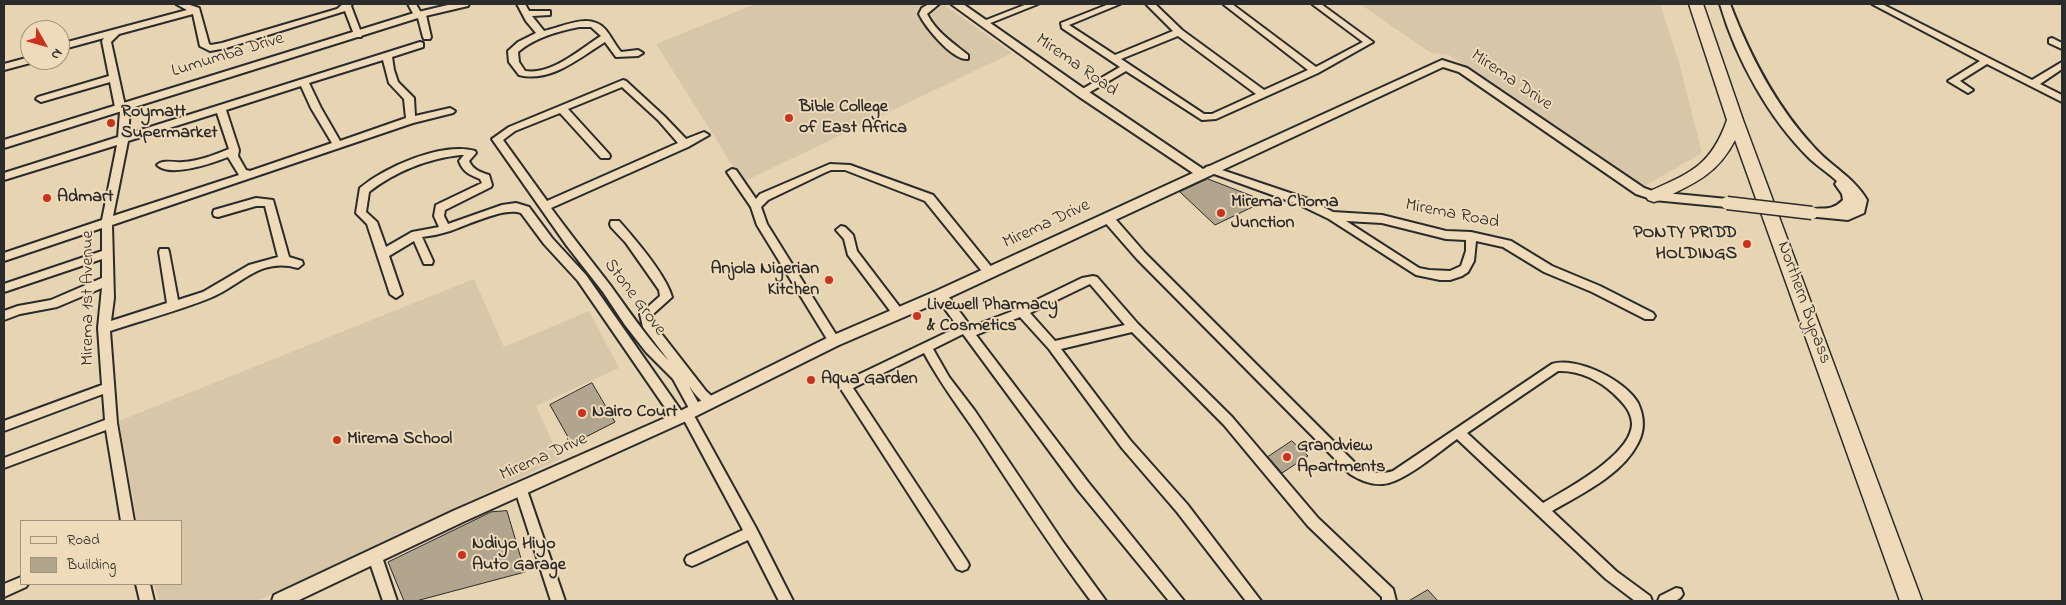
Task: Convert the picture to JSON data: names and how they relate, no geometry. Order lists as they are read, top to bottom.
{
  "streets": {
    "main road": ["Northern Bypass"],
    "street": [
      "Lumumba Drive",
      "Mirema Road",
      "Mirema Drive",
      "Mirema 1st Avenue",
      "Stone Grove"
    ]
  },
  "crossings": [
    ["Lumumba Drive", "Mirema 1st Avenue"],
    ["Mirema Road", "Mirema Drive"],
    ["Mirema Drive", "Stone Grove"]
  ],
  "places": [
    "Bible College of East Africa",
    "Roymatt Supermarket",
    "Admart",
    "Mirema Choma Junction",
    "PONTY PRIDD HOLDINGS",
    "Anjola Nigerian Kitchen",
    "Livewell Pharmacy & Cosmetics",
    "Aqua Garden",
    "Nairo Court",
    "Mirema School",
    "Grandview Apartments",
    "Ndiyo Hiyo Auto Garage"
  ],
  "legend": ["Road", "Building"],
  "north": "bottom right"
}
